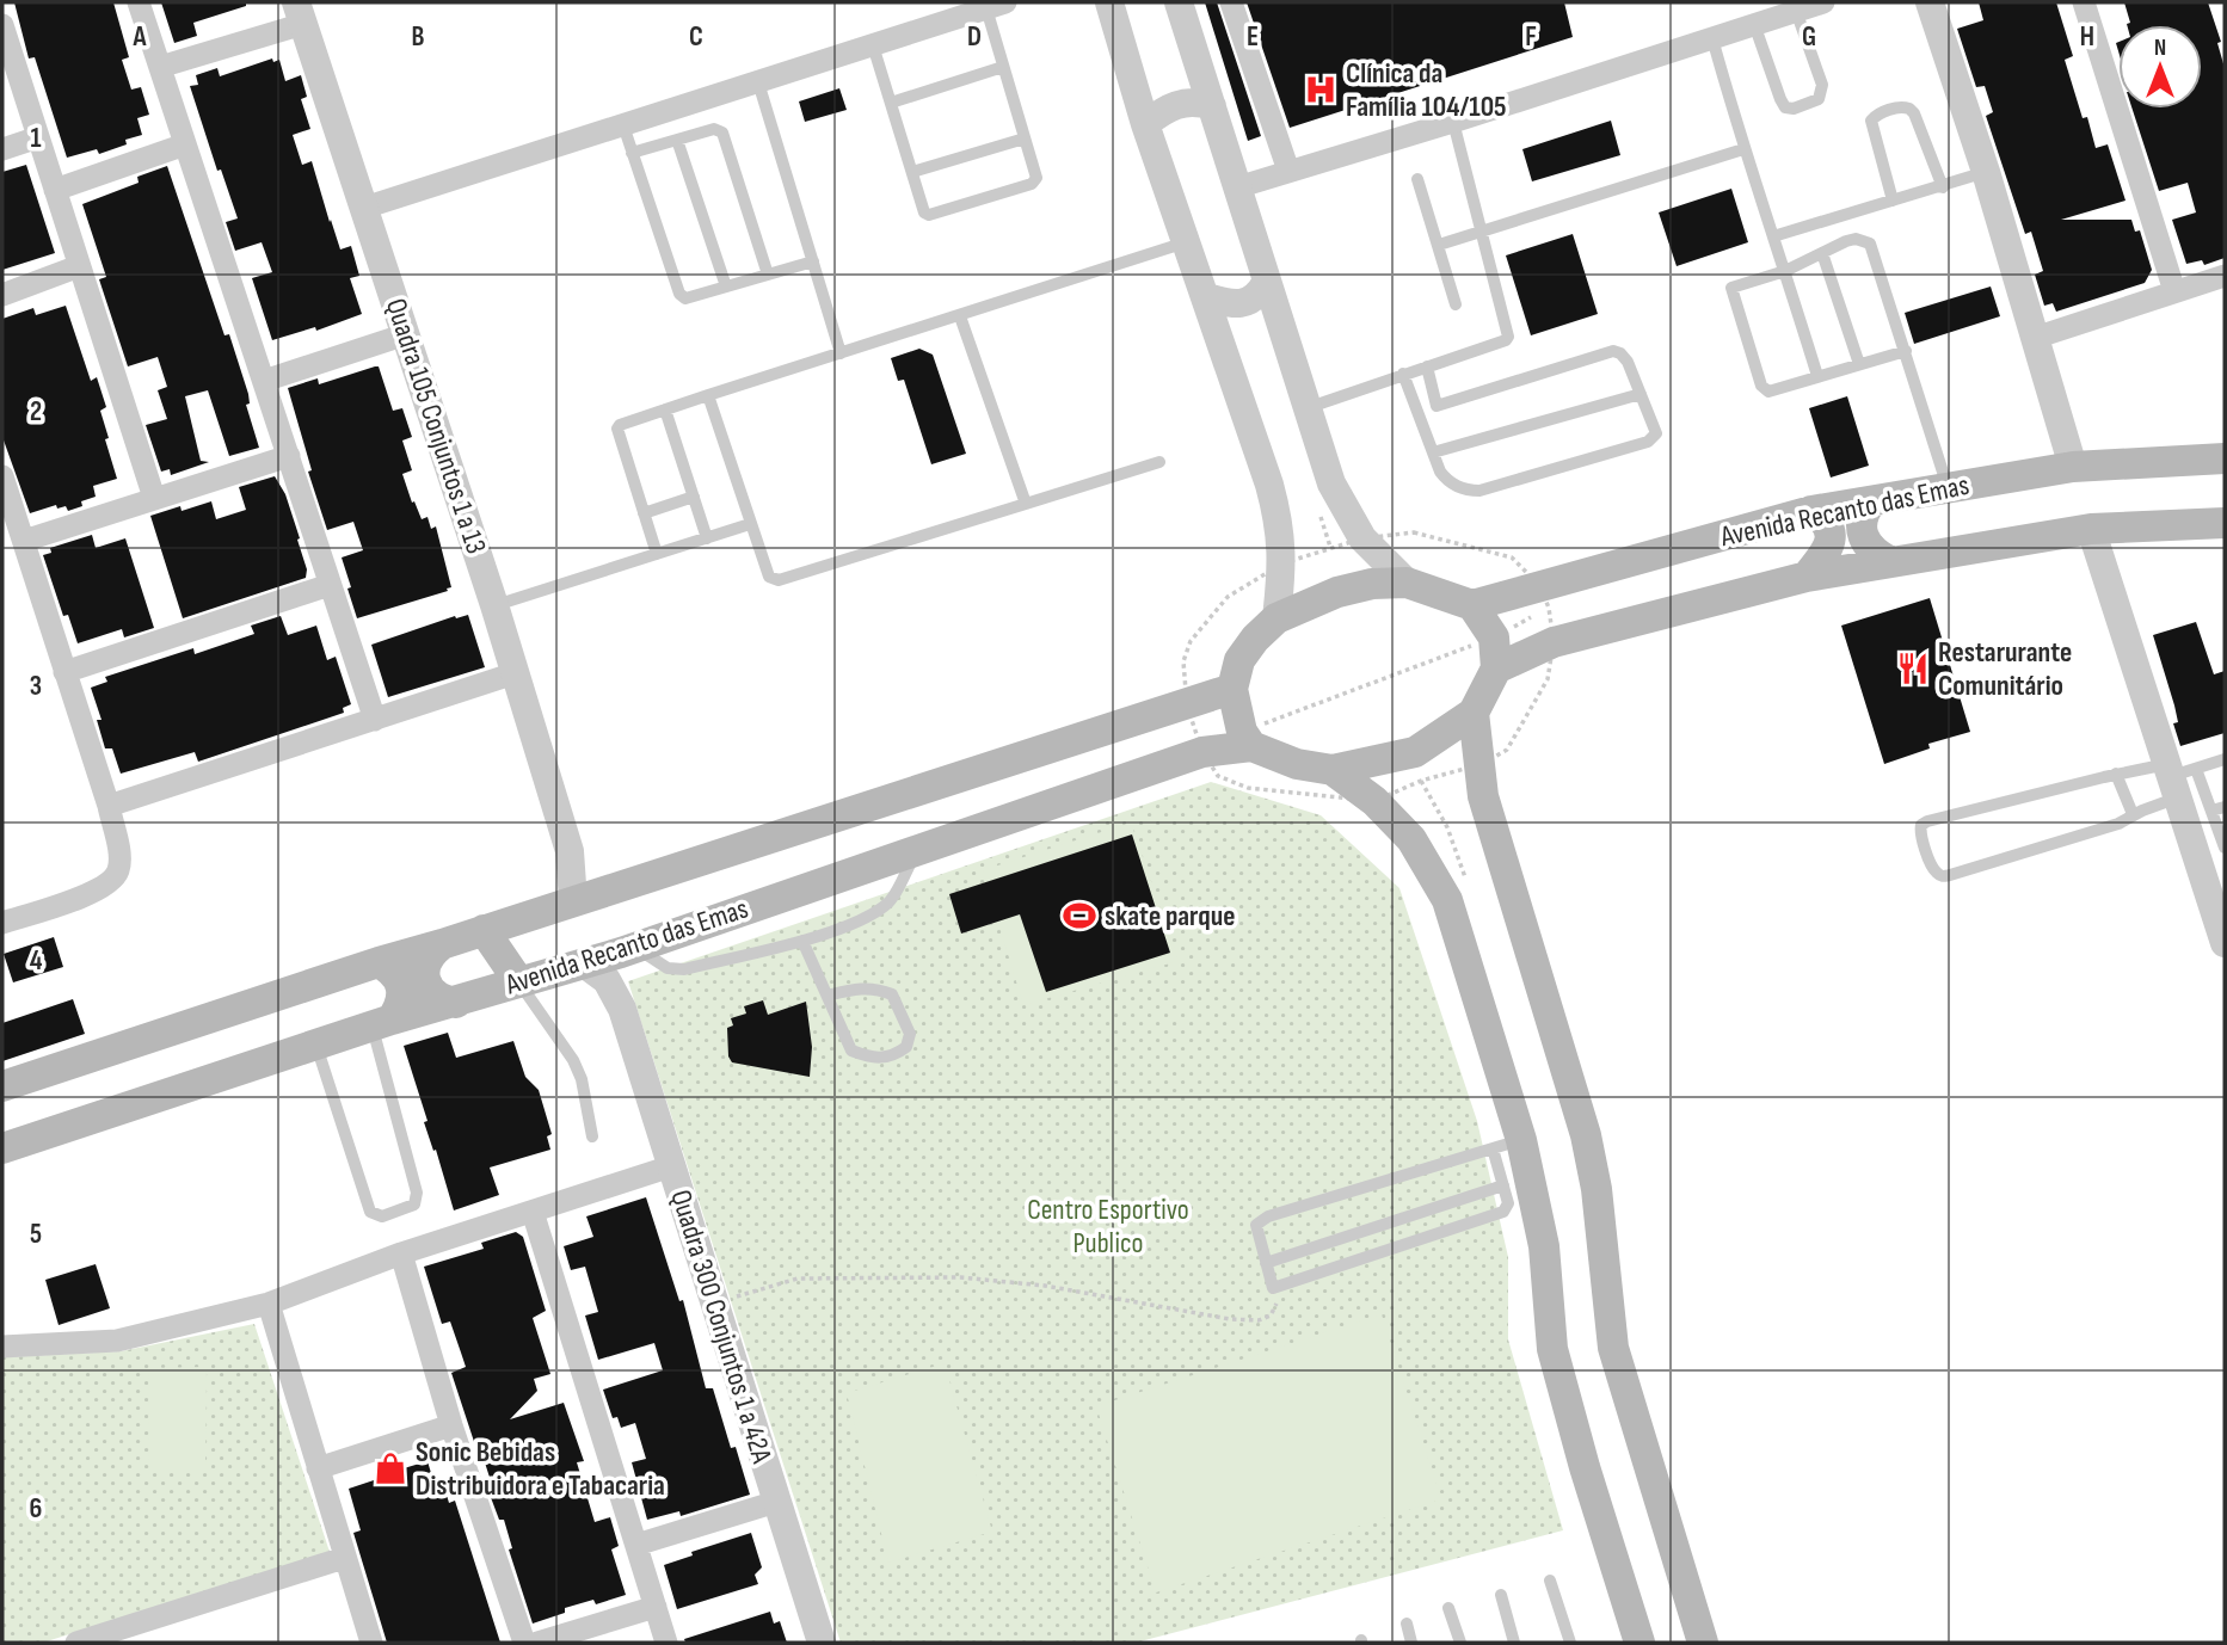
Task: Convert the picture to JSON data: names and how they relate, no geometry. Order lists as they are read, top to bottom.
{
  "streets": {
    "main road": ["Avenida Recanto das Emas"],
    "street": ["Quadra 105 Conjuntos 1 a 13", "Quadra 300 Conjuntos 1 a 42A"]
  },
  "crossings": [
    ["Quadra 105 Conjuntos 1 a 13", "Avenida Recanto das Emas"],
    ["Avenida Recanto das Emas", "Quadra 300 Conjuntos 1 a 42A"]
  ],
  "parks": ["Centro Esportivo Publico"],
  "places": {
    "hospital": ["Clínica da Família 104/105"],
    "restaurant": ["Restarurante Comunitário"],
    "sports": ["skate parque"],
    "shop": ["Sonic Bebidas Distribuidora e Tabacaria"]
  },
  "north": "top",
  "grid": {
    "columns": [
      "A",
      "B",
      "C",
      "D",
      "E",
      "F",
      "G",
      "H"
    ],
    "rows": [
      "1",
      "2",
      "3",
      "4",
      "5",
      "6"
    ]
  }
}
